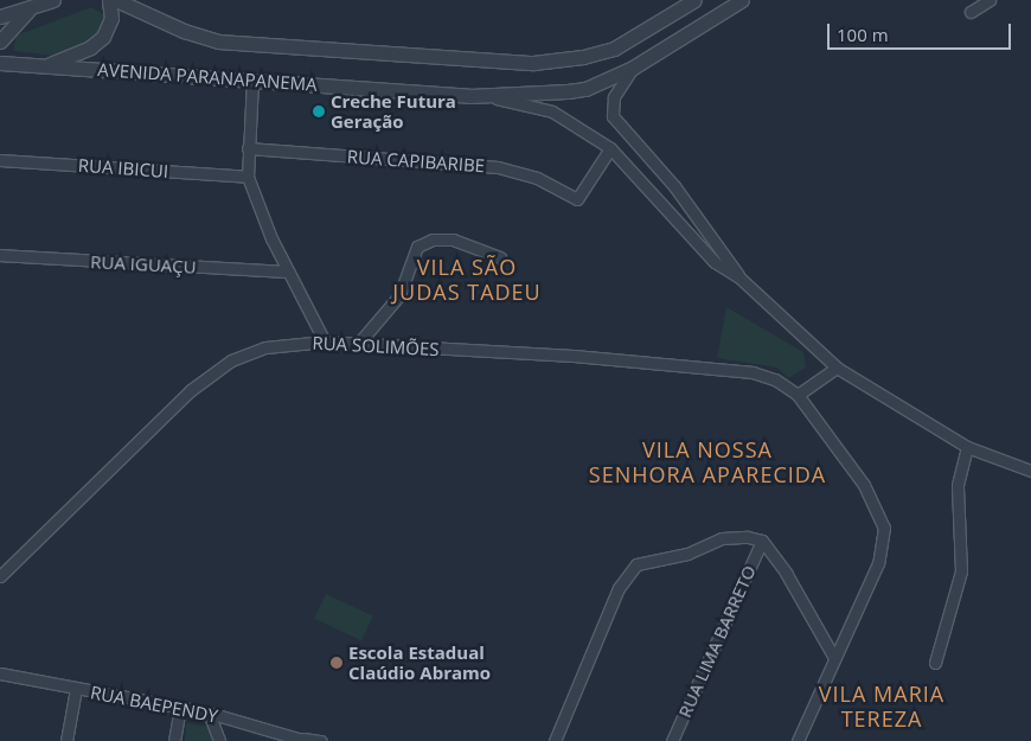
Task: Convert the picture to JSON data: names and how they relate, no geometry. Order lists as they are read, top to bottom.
{
  "streets": {
    "street": [
      "AVENIDA PARANAPANEMA",
      "RUA CAPIBARIBE",
      "RUA IBICUI",
      "RUA IGUAÇU",
      "RUA SOLIMÕES",
      "RUA LIMA BARRETO",
      "RUA BAEPENDY"
    ]
  },
  "crossings": [
    ["AVENIDA PARANAPANEMA", "RUA CAPIBARIBE"]
  ],
  "districts": ["VILA SÃO JUDAS TADEU", "VILA NOSSA SENHORA APARECIDA", "VILA MARIA TEREZA"],
  "places": ["Creche Futura Geração", "Escola Estadual Claúdio Abramo"],
  "scale_bar": "100 m"
}
